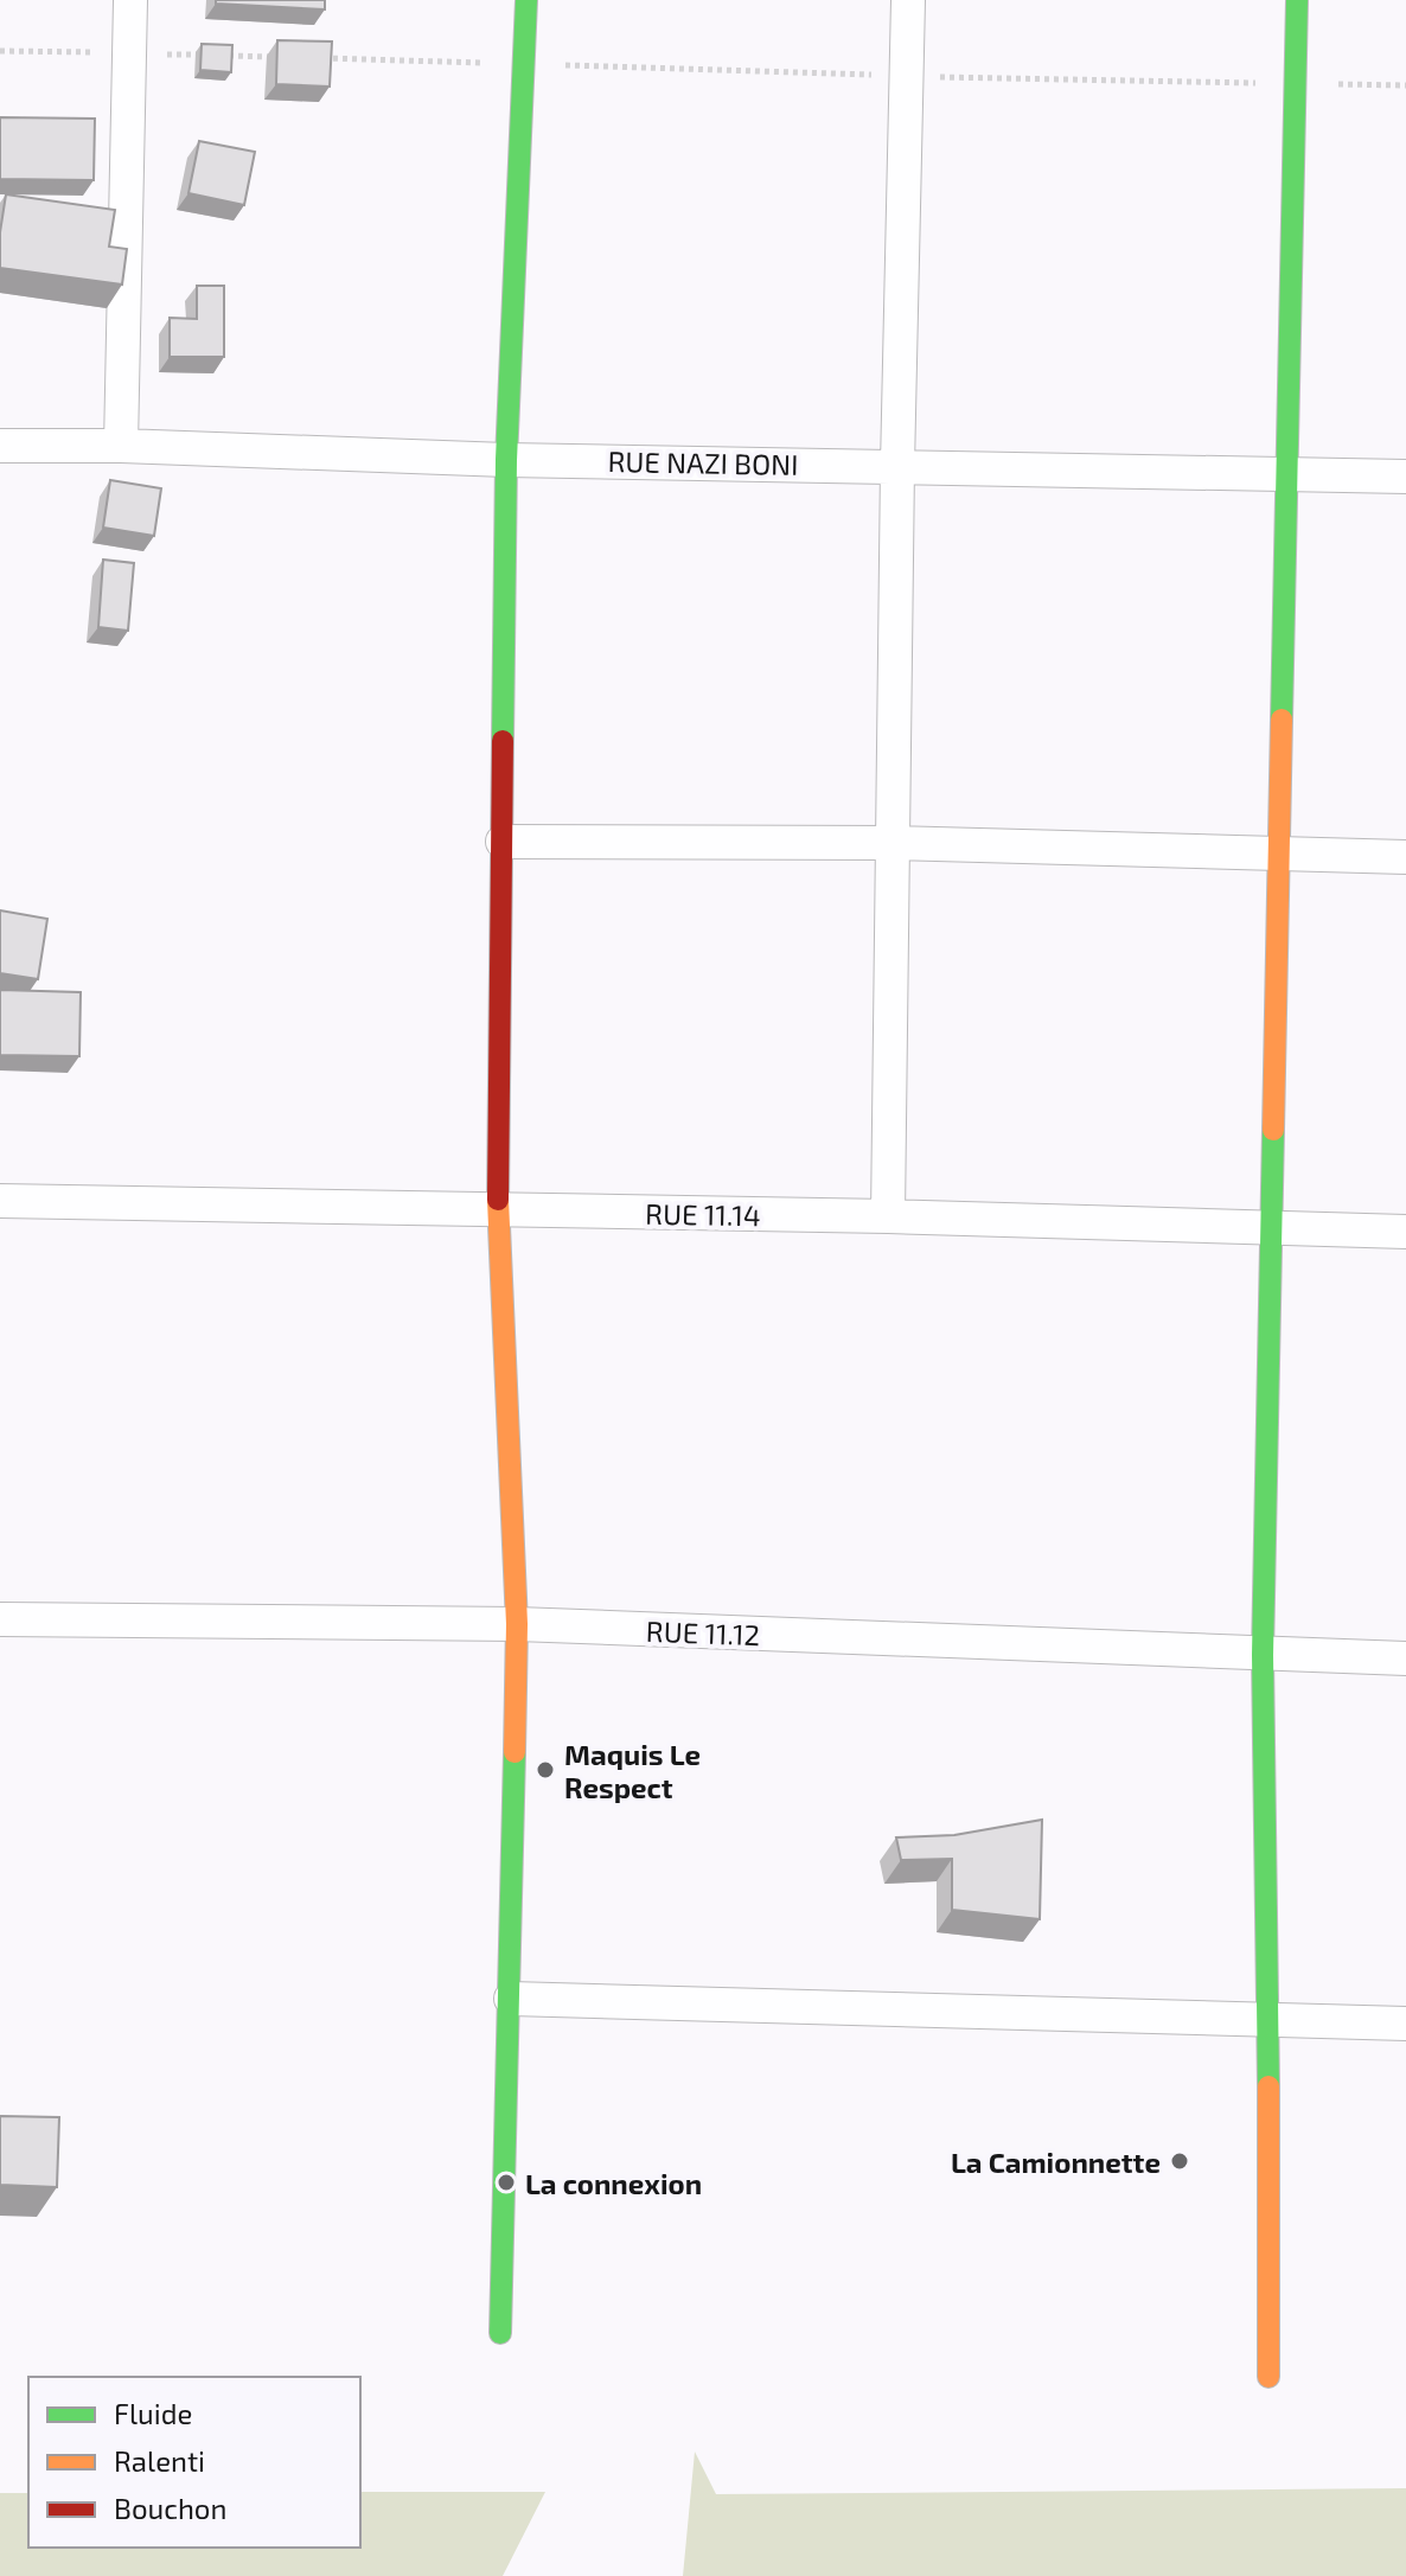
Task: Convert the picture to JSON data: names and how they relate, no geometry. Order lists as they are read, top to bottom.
{
  "streets": {
    "street": ["RUE NAZI BONI", "RUE 11.14", "RUE 11.12"]
  },
  "places": ["Maquis Le Respect", "La Camionnette", "La connexion"],
  "legend": ["Fluide", "Ralenti", "Bouchon"]
}
